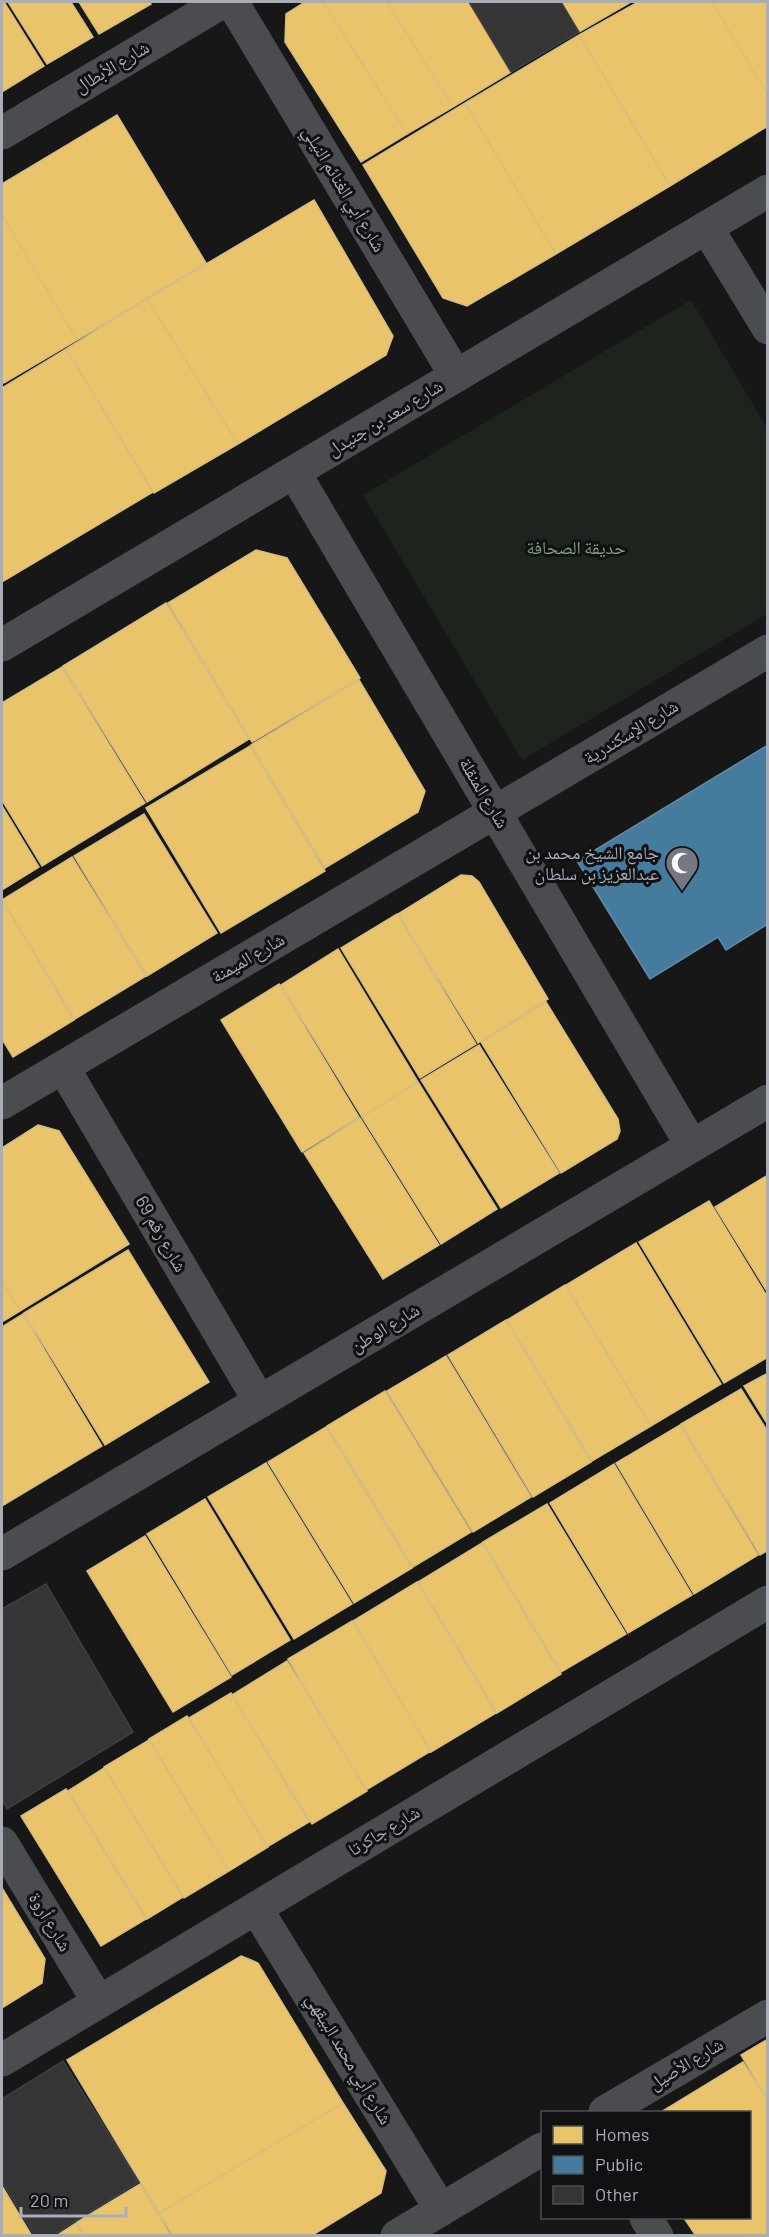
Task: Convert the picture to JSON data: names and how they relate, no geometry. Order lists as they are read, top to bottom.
{
  "streets": {
    "street": [
      "شارع الأبطال",
      "شارع أبي الغنائم النيلي",
      "شارع سعد بن جنيدل",
      "شارع الإسكندرية",
      "شارع المنقلة",
      "شارع الميمنة",
      "شارع رقم 69",
      "شارع الوطن",
      "شارع جاكرتا",
      "شارع أروة",
      "شارع أبي محمد البيقهي",
      "شارع الأصيل"
    ]
  },
  "crossings": [
    ["شارع أبي الغنائم النيلي", "شارع سعد بن جنيدل"],
    ["شارع سعد بن جنيدل", "شارع المنقلة"],
    ["شارع الإسكندرية", "شارع المنقلة"],
    ["شارع الإسكندرية", "شارع الميمنة"],
    ["شارع المنقلة", "شارع الميمنة"],
    ["شارع المنقلة", "شارع الوطن"],
    ["شارع الميمنة", "شارع رقم 69"],
    ["شارع رقم 69", "شارع الوطن"],
    ["شارع جاكرتا", "شارع أروة"],
    ["شارع جاكرتا", "شارع أبي محمد البيقهي"]
  ],
  "parks": ["حديقة الصحافة"],
  "places": {
    "mosque": ["جامع الشيخ محمد بن عبدالعزيز بن سلطان"]
  },
  "legend": ["Homes", "Public", "Other"],
  "scale_bar": "20 m"
}
